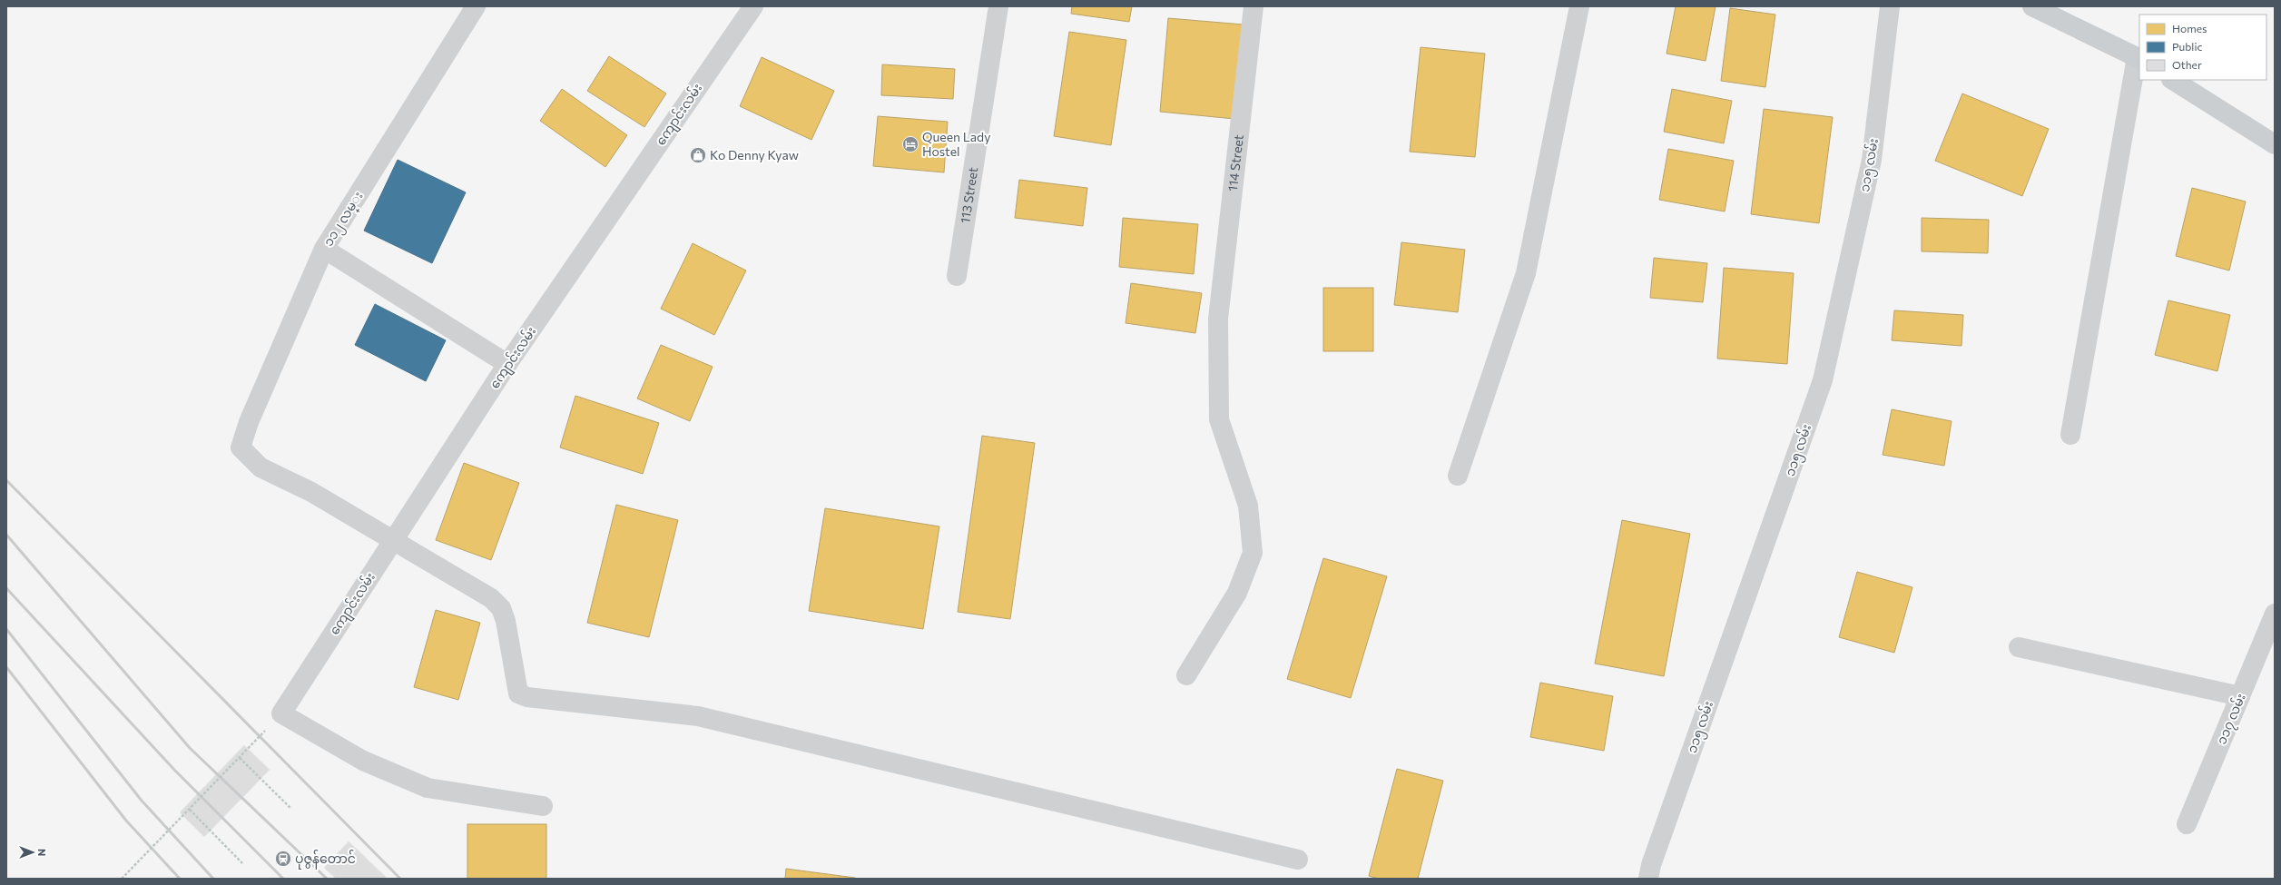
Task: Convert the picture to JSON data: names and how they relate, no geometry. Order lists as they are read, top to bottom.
{
  "streets": {
    "street": [
      "ကျောင်းလမ်း",
      "114 Street",
      "၁၁၅ လမ်း",
      "113 Street",
      "၁၁၂ လမ္း",
      "၁၁၇ လမ်း"
    ]
  },
  "crossings": [
    ["ကျောင်းလမ်း", "၁၁၂ လမ္း"]
  ],
  "places": {
    "hotel": ["Queen Lady Hostel"],
    "shop": ["Ko Denny Kyaw"],
    "station": ["ပုဇွန်တောင်"]
  },
  "legend": ["Homes", "Public", "Other"],
  "north": "right"
}
